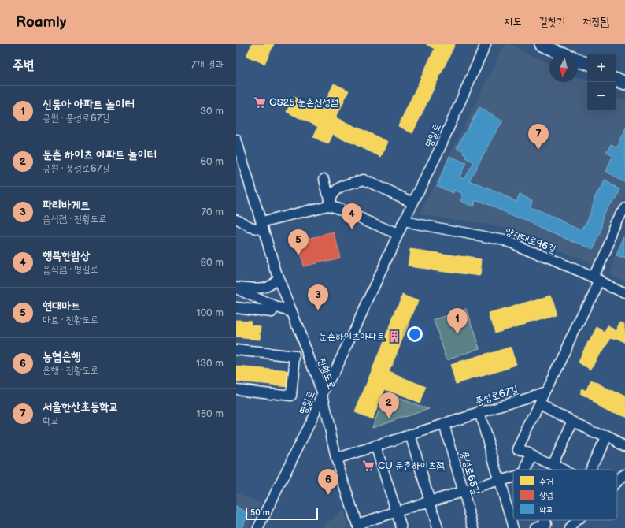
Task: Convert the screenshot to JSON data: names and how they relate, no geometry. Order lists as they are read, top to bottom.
{
  "streets": {
    "street": [
      "명일로",
      "양재대로96길",
      "진황도로",
      "풍성로67길",
      "풍성로65길"
    ]
  },
  "crossings": [
    ["명일로", "양재대로96길"],
    ["명일로", "진황도로"],
    ["진황도로", "풍성로67길"],
    ["풍성로67길", "풍성로65길"]
  ],
  "places": {
    "supermarket": ["GS25 둔촌신성점", "CU 둔촌하이츠점"],
    "building": ["둔촌하이츠아파트"]
  },
  "legend": ["주거", "상업", "학교"],
  "scale_bar": "50 m",
  "north": "bottom",
  "page": {
    "header": "Roamly",
    "nav": ["지도", "길찾기", "저장됨"],
    "heading": ["주변", "7개 결과"],
    "map_buttons": ["+", "−"],
    "list": [
      {
        "mark": "1",
        "name": "신동아 아파트 놀이터",
        "note": "공원 · 풍성로67길",
        "value": "30 m"
      },
      {
        "mark": "2",
        "name": "둔촌 하이츠 아파트 놀이터",
        "note": "공원 · 풍성로67길",
        "value": "60 m"
      },
      {
        "mark": "3",
        "name": "파리바게트",
        "note": "음식점 · 진황도로",
        "value": "70 m"
      },
      {
        "mark": "4",
        "name": "행복한밥상",
        "note": "음식점 · 명일로",
        "value": "80 m"
      },
      {
        "mark": "5",
        "name": "현대마트",
        "note": "마트 · 진황도로",
        "value": "100 m"
      },
      {
        "mark": "6",
        "name": "농협은행",
        "note": "은행 · 진황도로",
        "value": "130 m"
      },
      {
        "mark": "7",
        "name": "서울한산초등학교",
        "note": "학교",
        "value": "150 m"
      }
    ],
    "pins": [
      "7",
      "4",
      "5",
      "3",
      "1",
      "2",
      "6"
    ],
    "scale": "50 m"
  }
}
